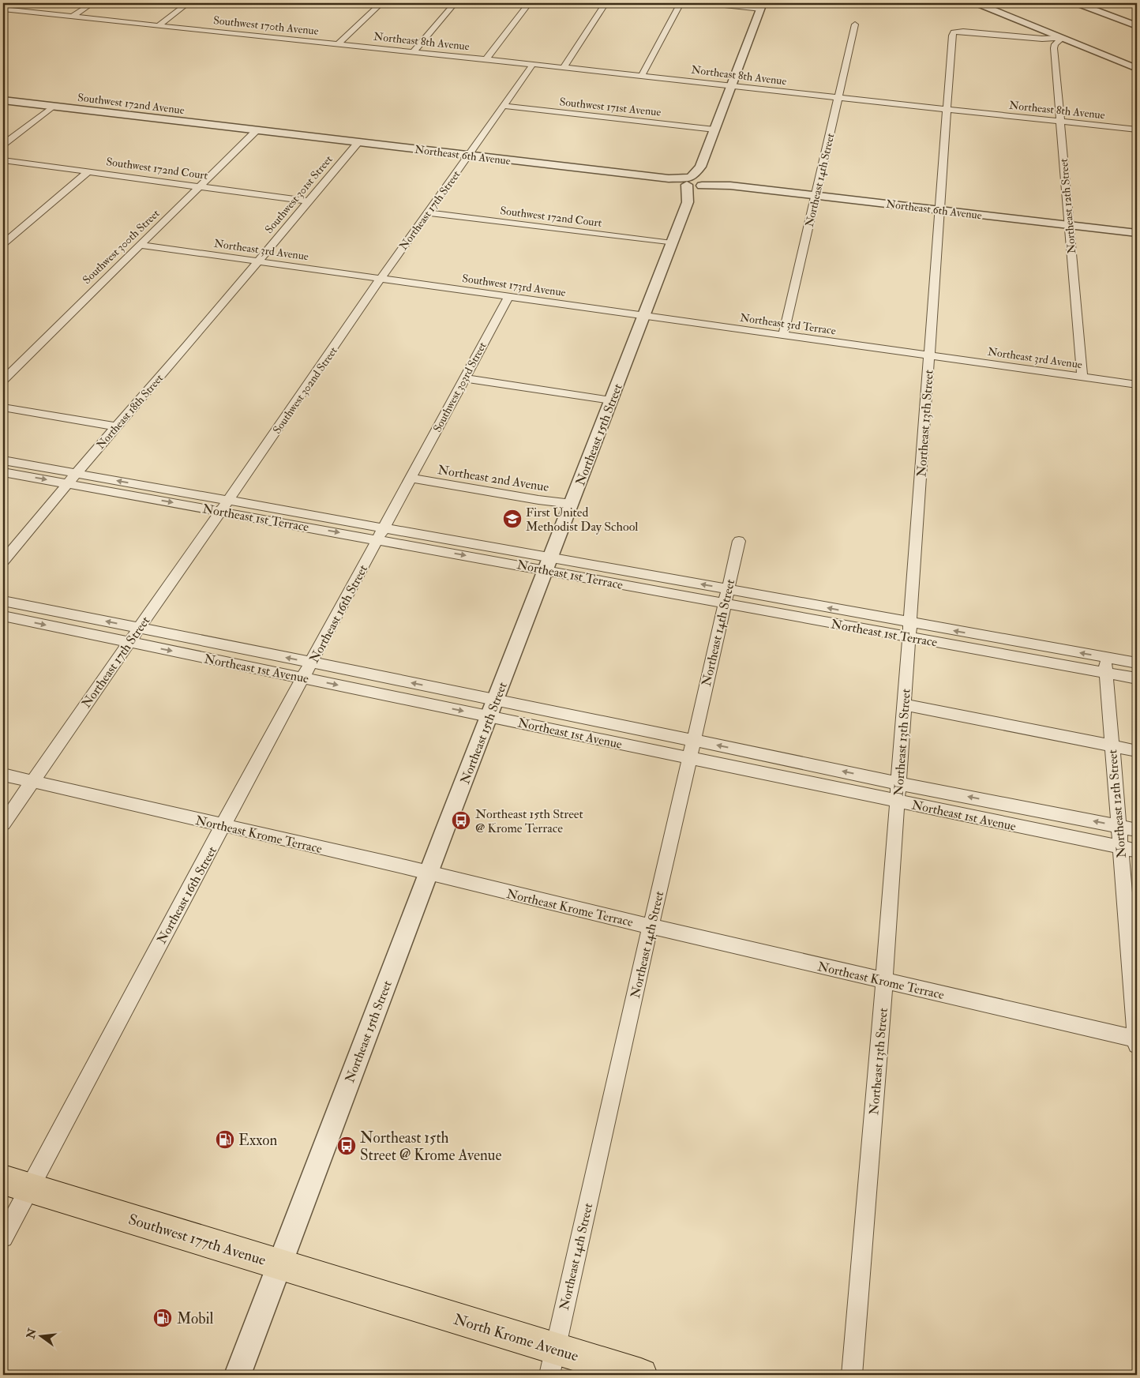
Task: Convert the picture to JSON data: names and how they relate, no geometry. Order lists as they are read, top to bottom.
{
  "streets": {
    "highway": ["Southwest 177th Avenue", "North Krome Avenue"],
    "street": [
      "Southwest 170th Avenue",
      "Northeast 8th Avenue",
      "Southwest 172nd Avenue",
      "Southwest 171st Avenue",
      "Northeast 6th Avenue",
      "Southwest 172nd Court",
      "Northeast 14th Street",
      "Southwest 301st Street",
      "Northeast 12th Street",
      "Northeast 17th Street",
      "Southwest 300th Street",
      "Northeast 3rd Avenue",
      "Southwest 173rd Avenue",
      "Northeast 3rd Terrace",
      "Southwest 303rd Street",
      "Southwest 302nd Street",
      "Northeast 18th Street",
      "Northeast 13th Street",
      "Northeast 15th Street",
      "Northeast 2nd Avenue",
      "Northeast 1st Terrace",
      "Northeast 16th Street",
      "Northeast 1st Avenue",
      "Northeast Krome Terrace"
    ]
  },
  "crossings": [
    ["Southwest 170th Avenue", "Northeast 8th Avenue"],
    ["Northeast 8th Avenue", "Northeast 14th Street"],
    ["Northeast 8th Avenue", "Northeast 12th Street"],
    ["Northeast 8th Avenue", "Northeast 17th Street"],
    ["Northeast 8th Avenue", "Northeast 13th Street"],
    ["Southwest 172nd Avenue", "Northeast 6th Avenue"],
    ["Southwest 172nd Avenue", "Southwest 300th Street"],
    ["Southwest 171st Avenue", "Northeast 17th Street"],
    ["Northeast 6th Avenue", "Northeast 14th Street"],
    ["Northeast 6th Avenue", "Southwest 301st Street"],
    ["Northeast 6th Avenue", "Northeast 12th Street"],
    ["Northeast 6th Avenue", "Northeast 17th Street"],
    ["Northeast 6th Avenue", "Southwest 300th Street"],
    ["Northeast 6th Avenue", "Northeast 13th Street"],
    ["Northeast 6th Avenue", "Northeast 15th Street"],
    ["Southwest 172nd Court", "Southwest 301st Street"],
    ["Southwest 172nd Court", "Northeast 17th Street"],
    ["Southwest 172nd Court", "Southwest 300th Street"],
    ["Southwest 172nd Court", "Northeast 15th Street"],
    ["Northeast 14th Street", "Northeast 3rd Terrace"],
    ["Northeast 14th Street", "Northeast 1st Terrace"],
    ["Northeast 14th Street", "Northeast 1st Avenue"],
    ["Northeast 14th Street", "Northeast Krome Terrace"],
    ["Northeast 14th Street", "North Krome Avenue"],
    ["Southwest 301st Street", "Northeast 3rd Avenue"],
    ["Southwest 301st Street", "Northeast 18th Street"],
    ["Northeast 12th Street", "Northeast 3rd Avenue"],
    ["Northeast 12th Street", "Northeast 13th Street"],
    ["Northeast 12th Street", "Northeast 1st Terrace"],
    ["Northeast 12th Street", "Northeast 1st Avenue"],
    ["Northeast 12th Street", "Northeast Krome Terrace"],
    ["Northeast 17th Street", "Northeast 3rd Avenue"],
    ["Northeast 17th Street", "Southwest 173rd Avenue"],
    ["Northeast 17th Street", "Southwest 302nd Street"],
    ["Northeast 17th Street", "Northeast 1st Terrace"],
    ["Northeast 17th Street", "Northeast 1st Avenue"],
    ["Northeast 17th Street", "Northeast Krome Terrace"],
    ["Southwest 300th Street", "Northeast 3rd Avenue"],
    ["Northeast 3rd Avenue", "Southwest 173rd Avenue"],
    ["Northeast 3rd Avenue", "Northeast 3rd Terrace"],
    ["Northeast 3rd Avenue", "Southwest 302nd Street"],
    ["Northeast 3rd Avenue", "Northeast 18th Street"],
    ["Northeast 3rd Avenue", "Northeast 13th Street"],
    ["Southwest 173rd Avenue", "Northeast 3rd Terrace"],
    ["Southwest 173rd Avenue", "Southwest 303rd Street"],
    ["Southwest 173rd Avenue", "Southwest 302nd Street"],
    ["Southwest 173rd Avenue", "Northeast 15th Street"],
    ["Northeast 3rd Terrace", "Northeast 13th Street"],
    ["Northeast 3rd Terrace", "Northeast 15th Street"],
    ["Southwest 303rd Street", "Northeast 2nd Avenue"],
    ["Southwest 303rd Street", "Northeast 16th Street"],
    ["Southwest 302nd Street", "Northeast 1st Terrace"],
    ["Northeast 18th Street", "Northeast 1st Terrace"],
    ["Northeast 13th Street", "Northeast 1st Terrace"],
    ["Northeast 13th Street", "Northeast 1st Avenue"],
    ["Northeast 13th Street", "Northeast Krome Terrace"],
    ["Northeast 15th Street", "Northeast 2nd Avenue"],
    ["Northeast 15th Street", "Northeast 1st Terrace"],
    ["Northeast 15th Street", "Northeast 1st Avenue"],
    ["Northeast 15th Street", "Northeast Krome Terrace"],
    ["Northeast 15th Street", "Southwest 177th Avenue"],
    ["Northeast 2nd Avenue", "Northeast 16th Street"],
    ["Northeast 1st Terrace", "Northeast 16th Street"],
    ["Northeast 16th Street", "Northeast 1st Avenue"],
    ["Northeast 16th Street", "Northeast Krome Terrace"],
    ["Northeast 16th Street", "Southwest 177th Avenue"],
    ["Southwest 177th Avenue", "North Krome Avenue"]
  ],
  "places": {
    "school or university": ["First United Methodist Day School"],
    "bus stop": ["Northeast 15th Street @ Krome Terrace", "Northeast 15th Street @ Krome Avenue"],
    "fuel station": ["Exxon", "Mobil"]
  },
  "north": "left"
}
